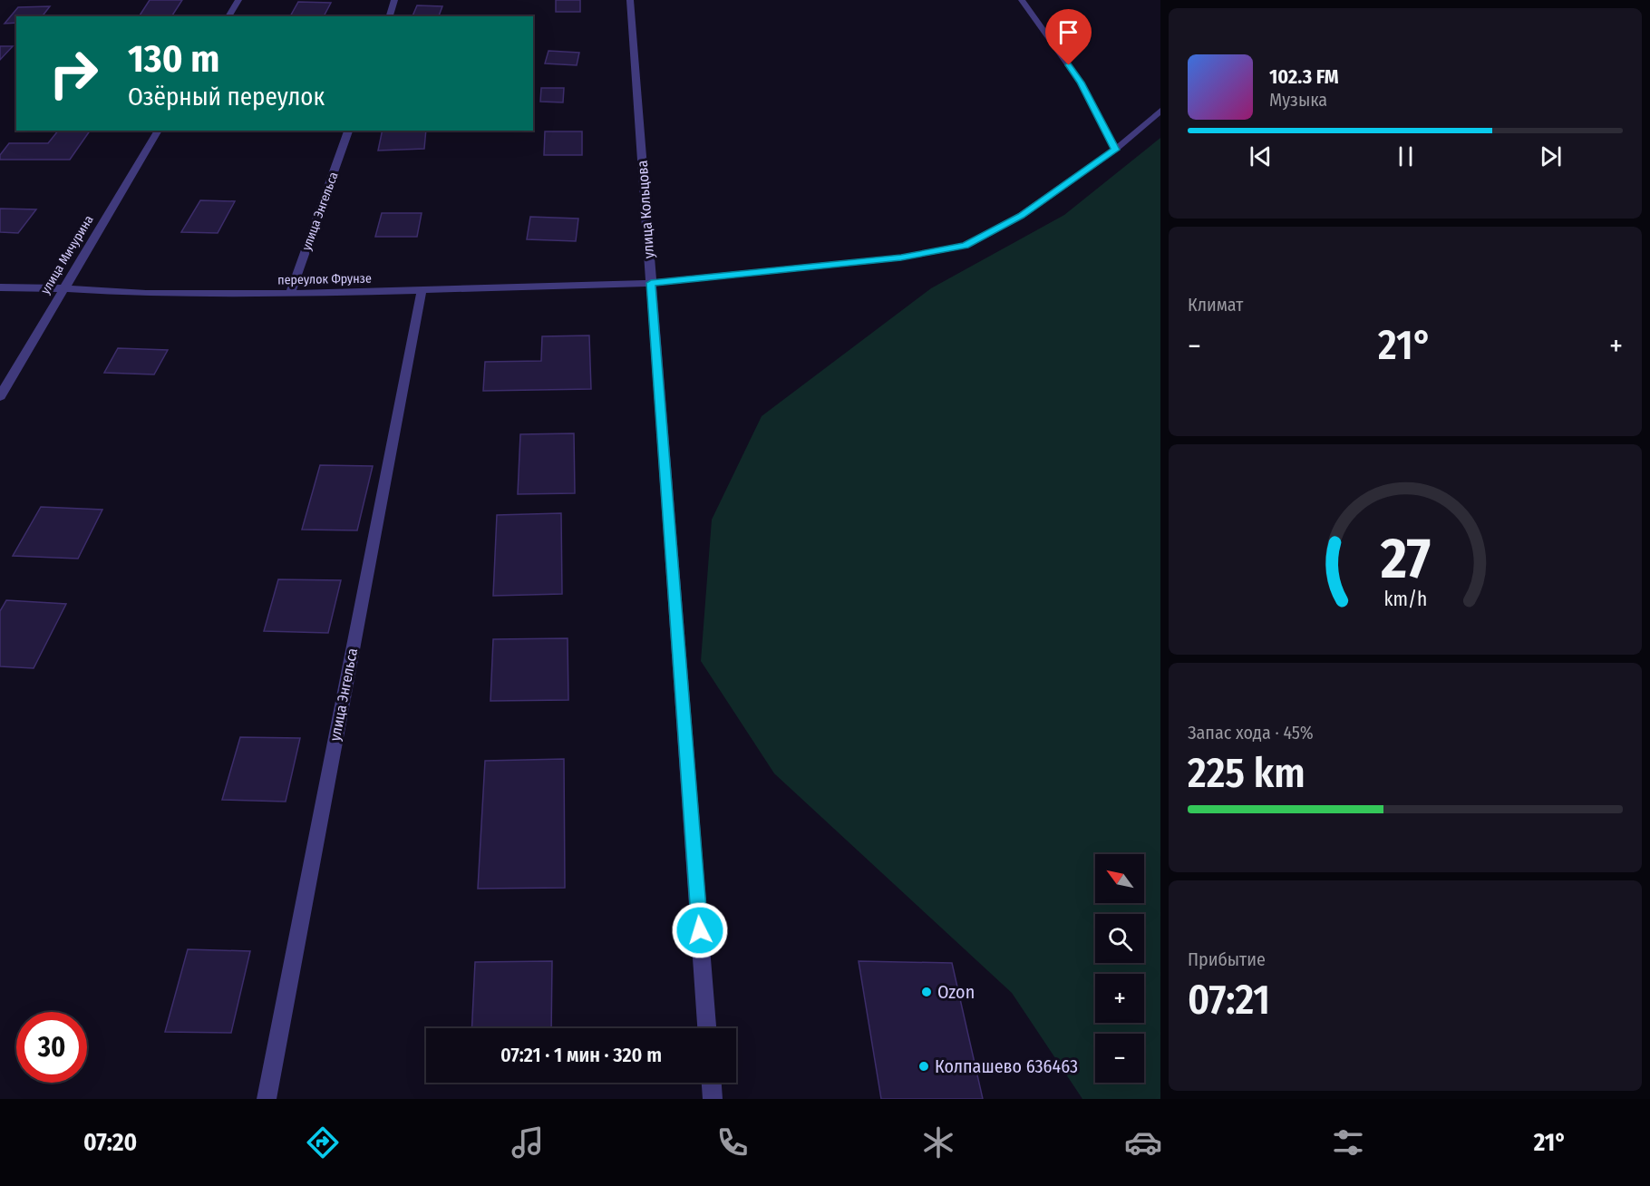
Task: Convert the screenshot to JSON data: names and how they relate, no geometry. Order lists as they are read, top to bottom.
{
  "streets": {
    "street": [
      "улица Кольцова",
      "улица Энгельса",
      "улица Мичурина",
      "переулок Фрунзе"
    ]
  },
  "crossings": [
    ["улица Кольцова", "переулок Фрунзе"],
    ["улица Энгельса", "переулок Фрунзе"],
    ["улица Мичурина", "переулок Фрунзе"]
  ],
  "places": ["Ozon", "Колпашево 636463"],
  "north": "top left",
  "page": {
    "turn": ["130 m", "Озёрный переулок"],
    "song": ["102.3 FM", "Музыка"],
    "tile": [
      "Климат",
      ["Запас хода · 45%", "225 km"],
      ["Прибытие", "07:21"]
    ],
    "heat": ["−", "21°", "+"],
    "map_buttons": ["+", "−"],
    "limit": "30",
    "trip": "07:21 · 1 мин · 320 m",
    "tabs": ["07:20", "21°"],
    "gauge": ["27", "km/h"]
  }
}
